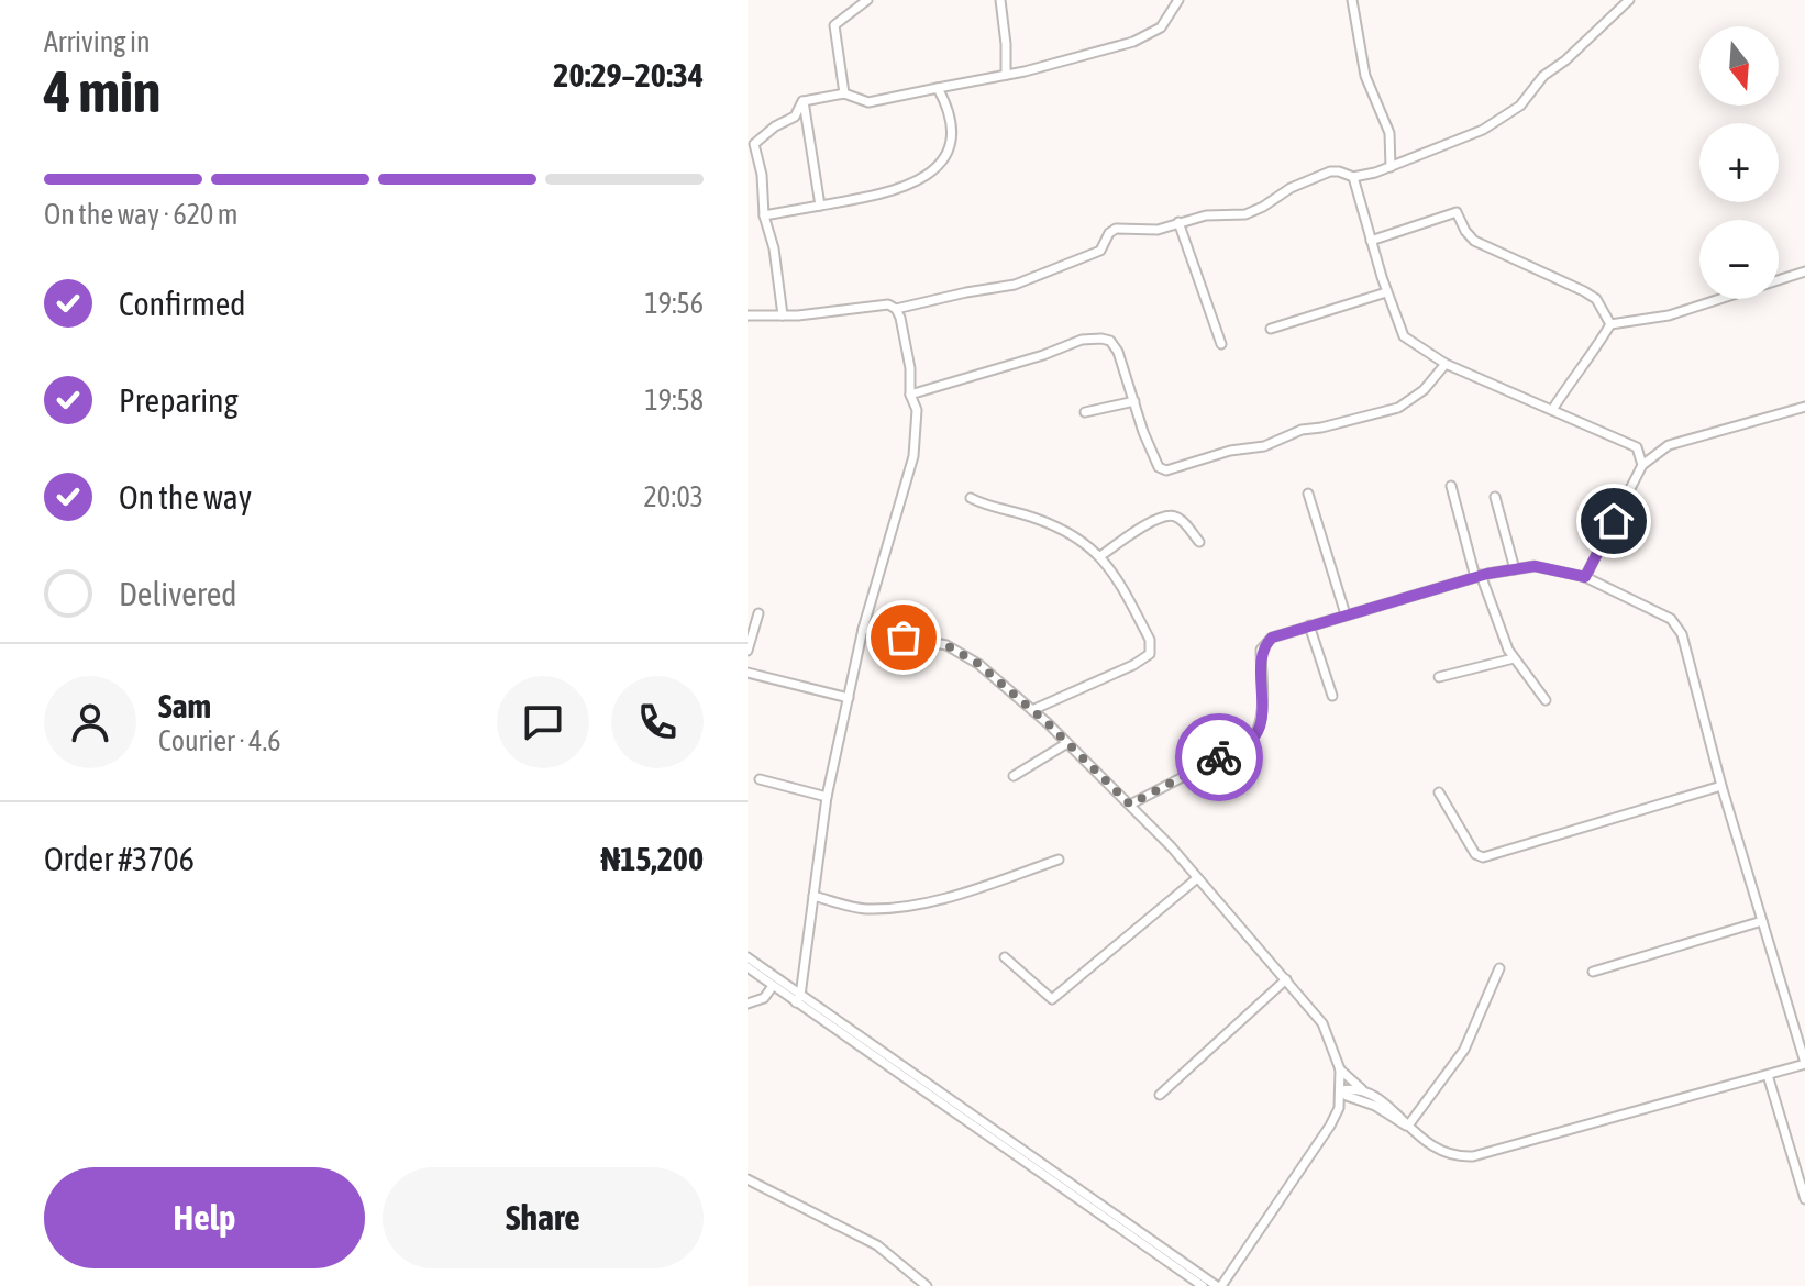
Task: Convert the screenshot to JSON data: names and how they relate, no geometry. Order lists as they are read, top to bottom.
{
  "north": "bottom",
  "page": {
    "heading": ["4 min", "Arriving in", "20:29–20:34"],
    "panel": [
      "Sam",
      "Courier · 4.6",
      "Order #3706",
      "₦15,200"
    ],
    "map_buttons": ["+", "−"],
    "bar": "On the way · 620 m",
    "list": [
      ["Confirmed", "19:56"],
      ["Preparing", "19:58"],
      ["On the way", "20:03"],
      "Delivered"
    ],
    "buttons": ["Help", "Share"]
  }
}
